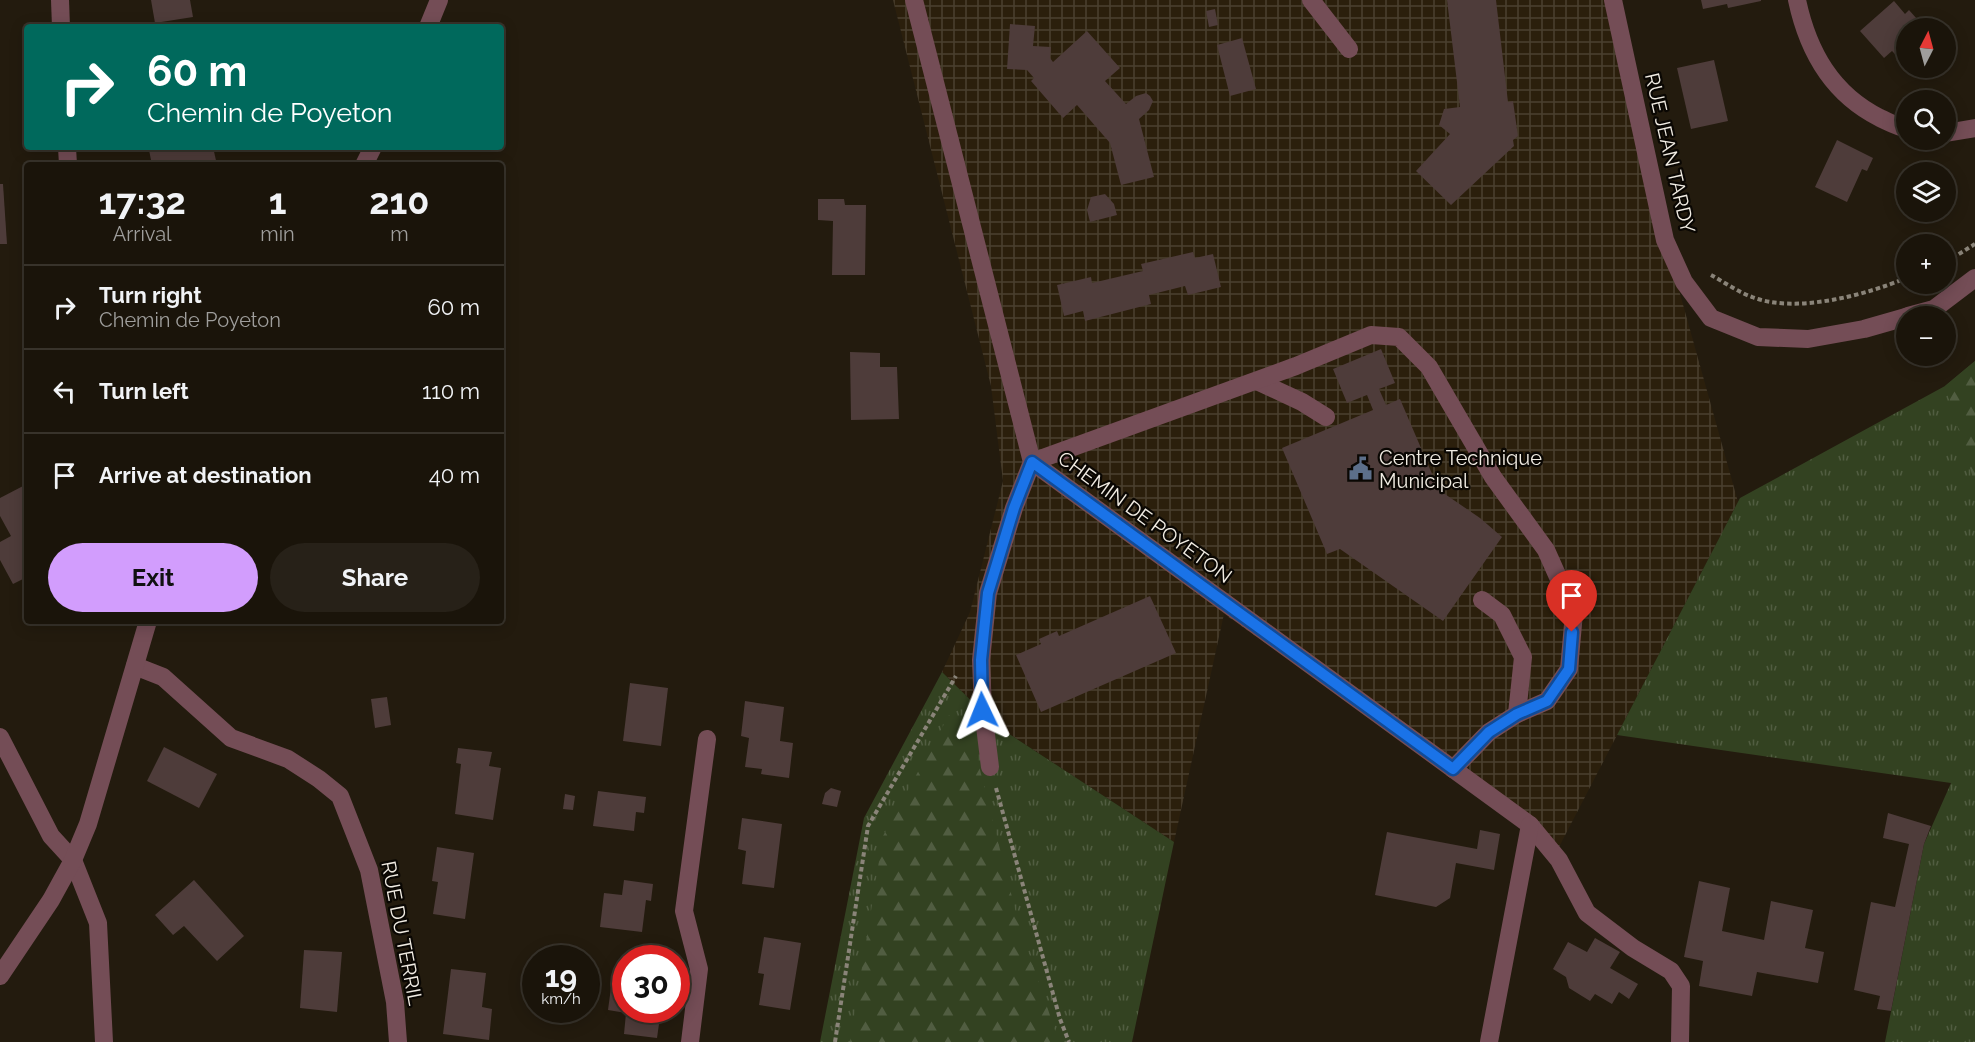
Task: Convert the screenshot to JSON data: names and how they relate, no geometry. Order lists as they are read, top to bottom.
{
  "streets": {
    "street": ["RUE JEAN TARDY", "CHEMIN DE POYETON", "RUE DU TERRIL"]
  },
  "places": {
    "public building": ["Centre Technique Municipal"]
  },
  "north": "top",
  "page": {
    "map_buttons": ["+", "−"],
    "turn": ["60 m", "Chemin de Poyeton"],
    "eta": [
      "17:32",
      "Arrival",
      "1",
      "min",
      "210",
      "m"
    ],
    "list": [
      {
        "name": "Turn right",
        "note": "Chemin de Poyeton",
        "value": "60 m"
      },
      {
        "name": "Turn left",
        "value": "110 m"
      },
      {
        "name": "Arrive at destination",
        "value": "40 m"
      }
    ],
    "buttons": ["Exit", "Share"],
    "speed": "19 km/h",
    "limit": "30"
  }
}
